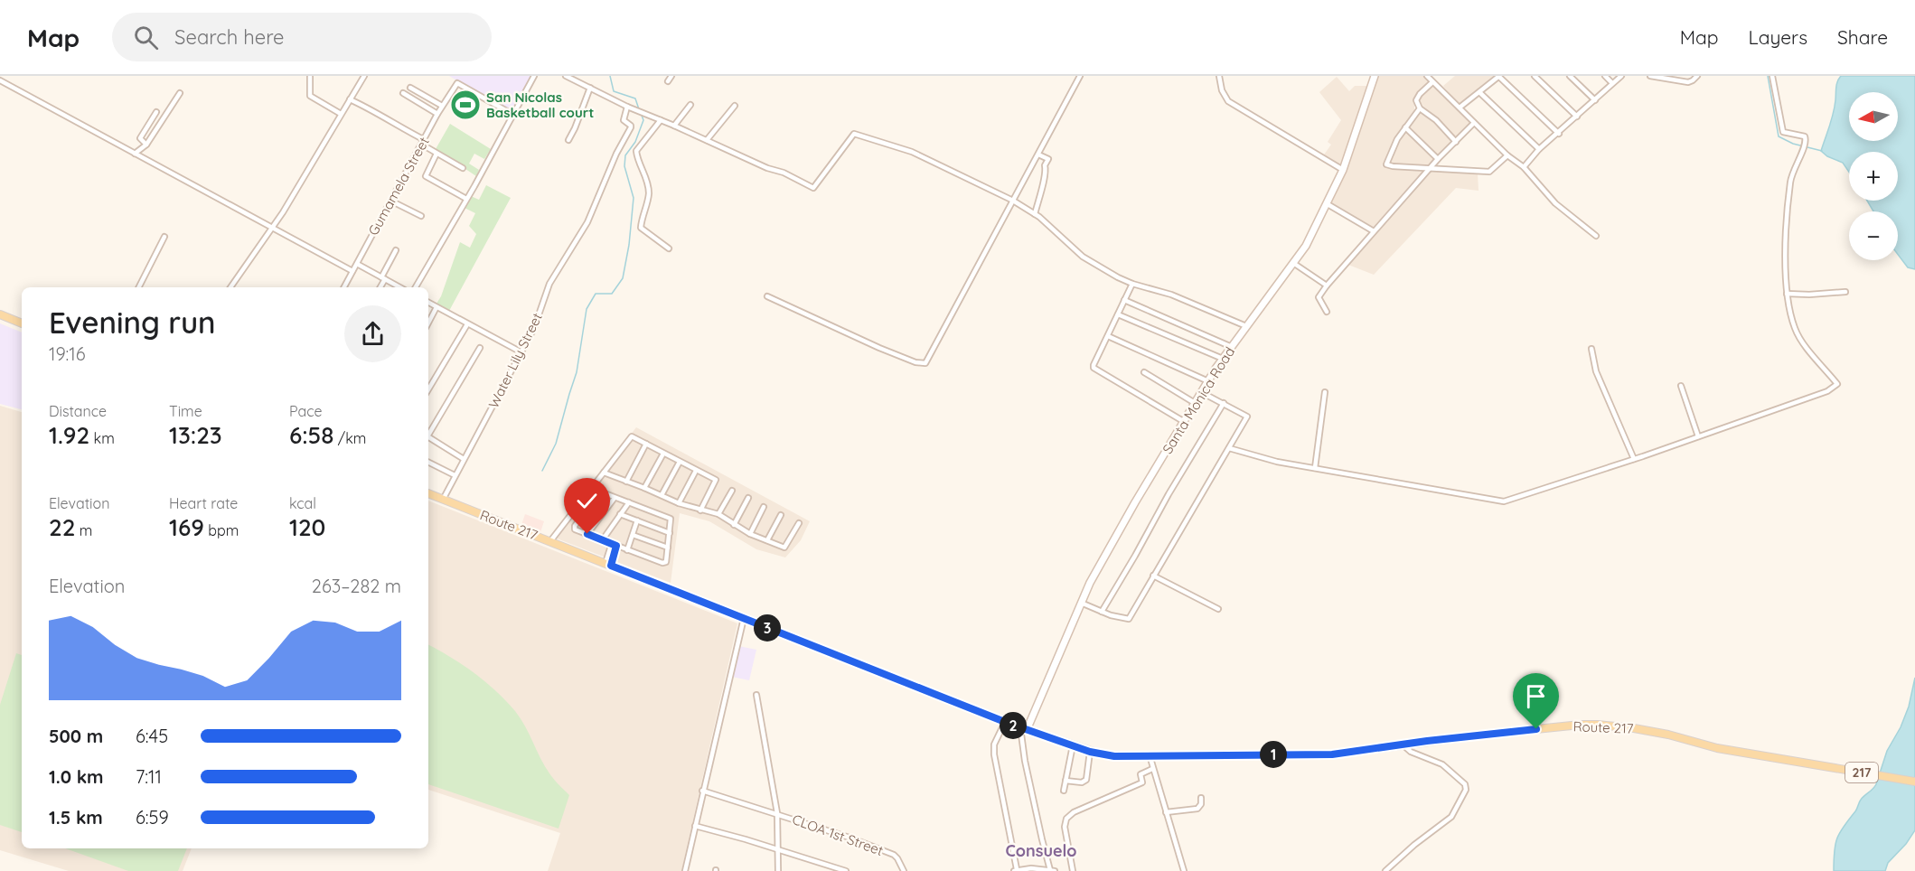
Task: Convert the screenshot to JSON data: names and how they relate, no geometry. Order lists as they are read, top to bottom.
{
  "streets": {
    "main road": ["Route 217", "217"],
    "street": [
      "Gumamela Street",
      "Water Lily Street",
      "Santa Monica Road",
      "CLOA 1st Street"
    ]
  },
  "crossings": [
    ["Water Lily Street", "Route 217"],
    ["Santa Monica Road", "Route 217"]
  ],
  "districts": ["Consuelo"],
  "places": {
    "sports": ["San Nicolas Basketball court"]
  },
  "north": "left",
  "page": {
    "header": "Map",
    "search": "Search here",
    "nav": ["Map", "Layers", "Share"],
    "map_buttons": ["+", "−"],
    "heading": ["Evening run", "19:16"],
    "stats": [
      ["Distance", "1.92 km"],
      ["Time", "13:23"],
      ["Pace", "6:58 /km"],
      ["Elevation", "22 m"],
      ["Heart rate", "169 bpm"],
      ["kcal", "120"]
    ],
    "chart": ["Elevation", "263–282 m"],
    "pins": ["3", "2", "1"],
    "list": [
      {
        "name": "500 m",
        "note": "6:45"
      },
      {
        "name": "1.0 km",
        "note": "7:11"
      },
      {
        "name": "1.5 km",
        "note": "6:59"
      }
    ]
  }
}
